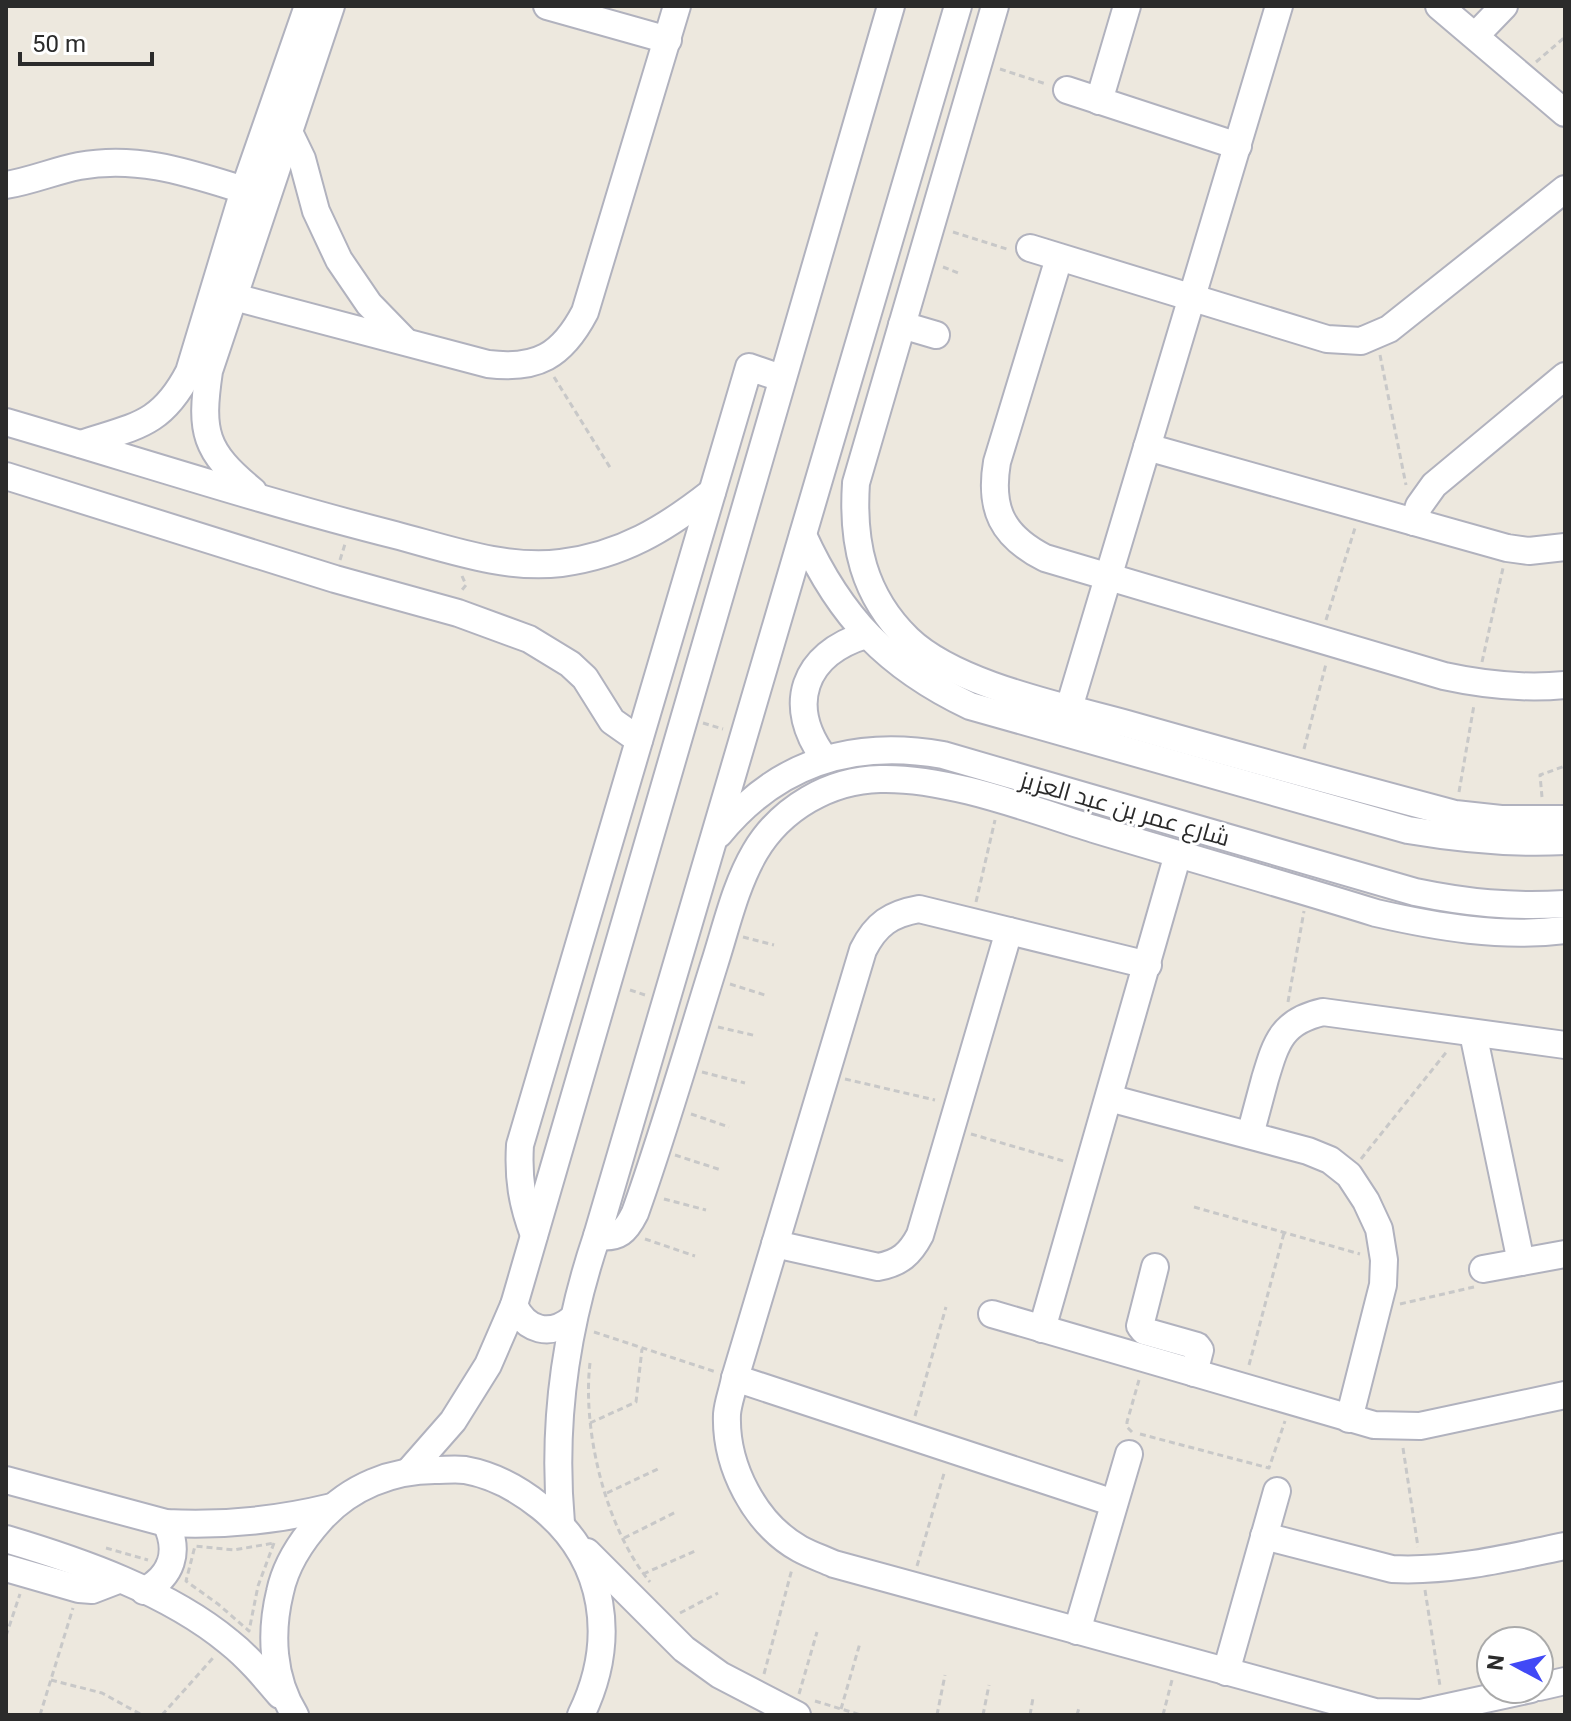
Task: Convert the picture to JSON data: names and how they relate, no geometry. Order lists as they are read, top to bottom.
{
  "streets": {
    "street": ["شارع عمر بن عبد العزيز"]
  },
  "scale_bar": "50 m",
  "north": "left"
}
